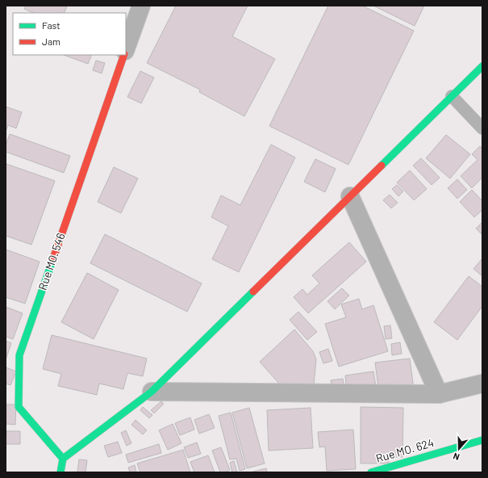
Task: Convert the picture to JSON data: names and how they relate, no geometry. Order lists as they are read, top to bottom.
{
  "streets": {
    "street": ["Rue MO. 546", "Rue MO. 624"]
  },
  "legend": ["Fast", "Jam"],
  "north": "bottom"
}
